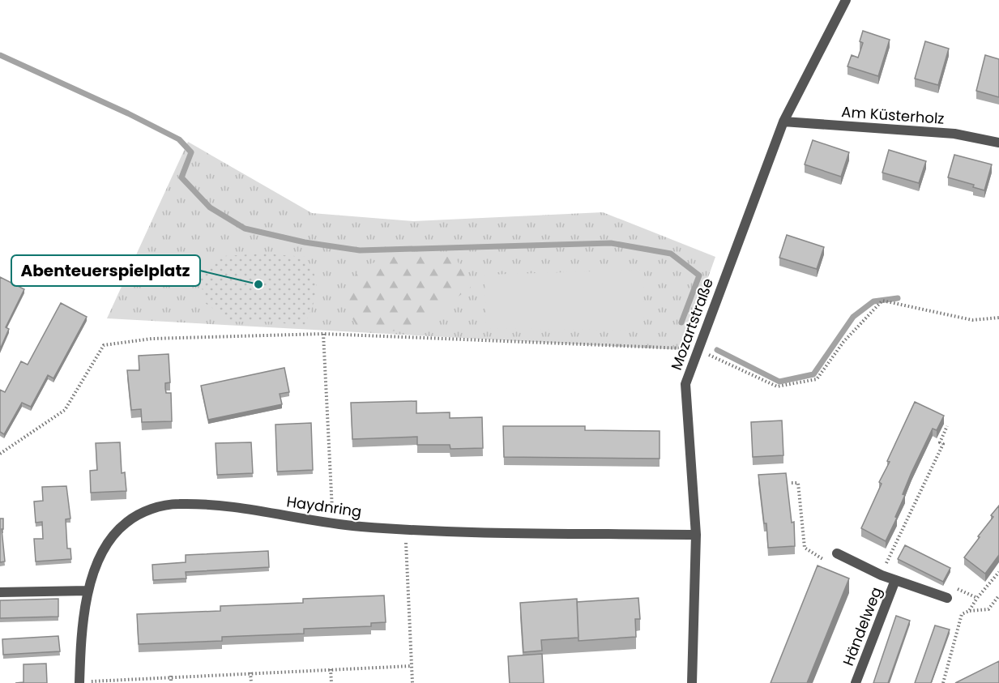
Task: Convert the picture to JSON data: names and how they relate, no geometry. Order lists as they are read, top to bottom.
{
  "streets": {
    "street": [
      "Am Küsterholz",
      "Mozartstraße",
      "Haydnring",
      "Händelweg"
    ]
  },
  "crossings": [
    ["Am Küsterholz", "Mozartstraße"],
    ["Mozartstraße", "Haydnring"]
  ],
  "places": ["Abenteuerspielplatz"]
}
